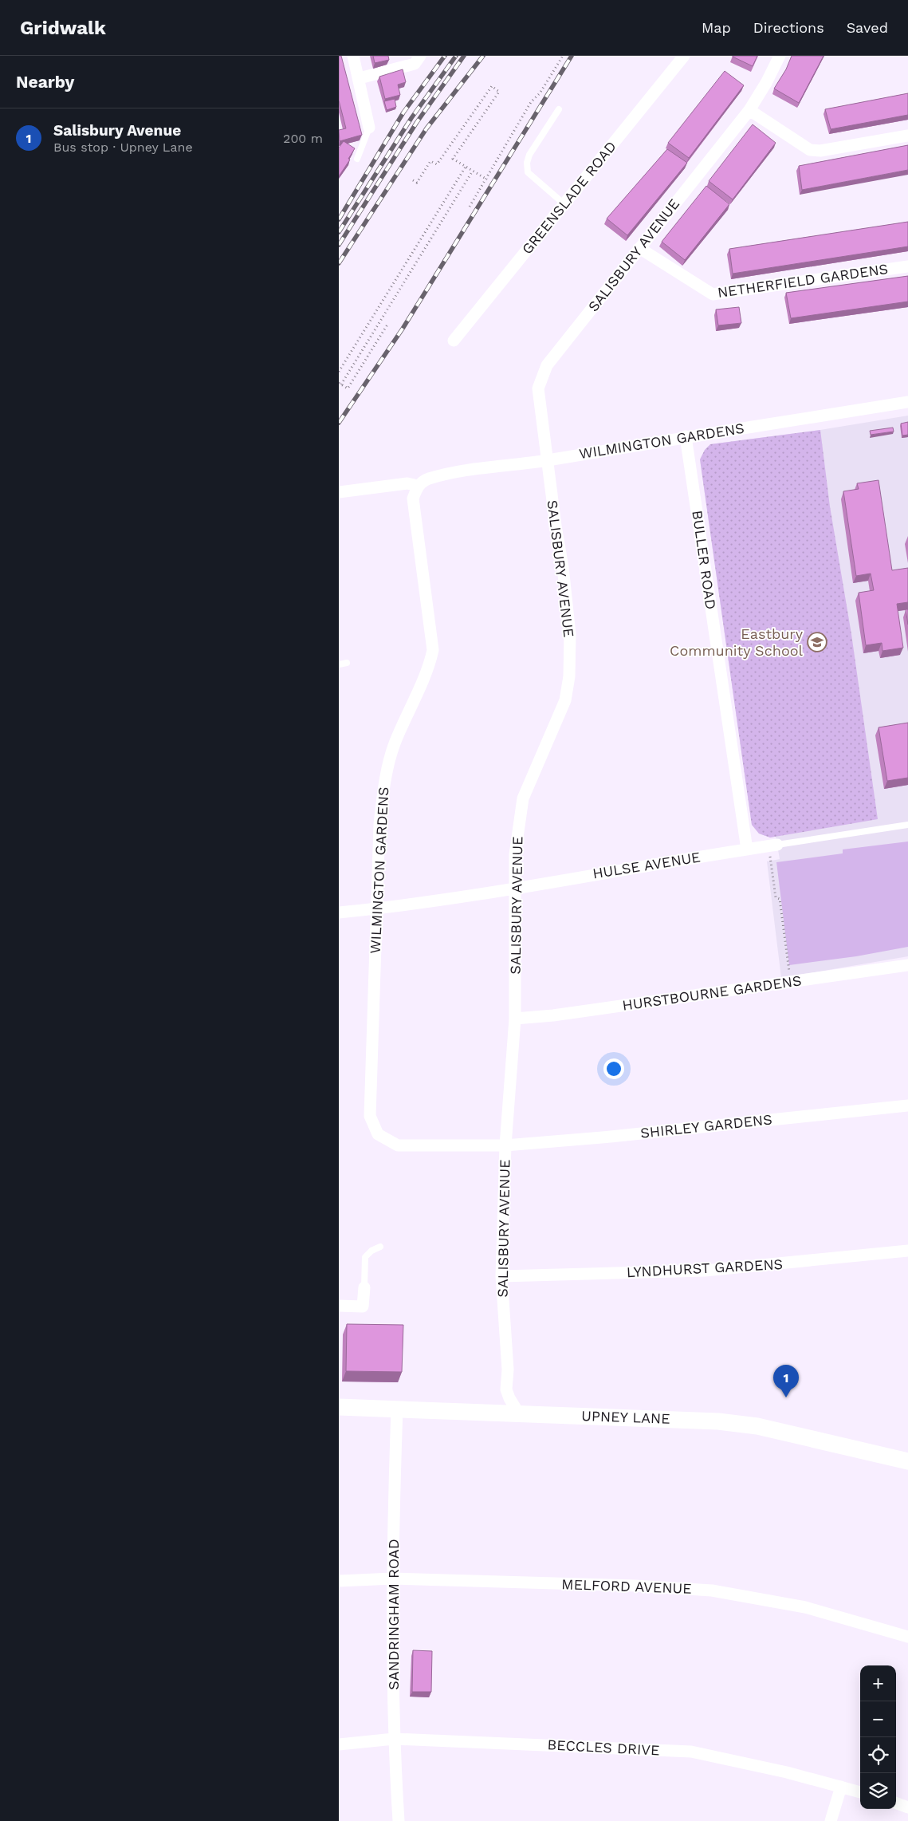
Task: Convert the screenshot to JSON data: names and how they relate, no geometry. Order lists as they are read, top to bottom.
{
  "streets": {
    "street": [
      "GREENSLADE ROAD",
      "SALISBURY AVENUE",
      "NETHERFIELD GARDENS",
      "WILMINGTON GARDENS",
      "BULLER ROAD",
      "HULSE AVENUE",
      "HURSTBOURNE GARDENS",
      "SHIRLEY GARDENS",
      "LYNDHURST GARDENS",
      "UPNEY LANE",
      "MELFORD AVENUE",
      "SANDRINGHAM ROAD",
      "BECCLES DRIVE"
    ]
  },
  "crossings": [
    ["SALISBURY AVENUE", "NETHERFIELD GARDENS"],
    ["SALISBURY AVENUE", "WILMINGTON GARDENS"],
    ["SALISBURY AVENUE", "HULSE AVENUE"],
    ["SALISBURY AVENUE", "HURSTBOURNE GARDENS"],
    ["SALISBURY AVENUE", "SHIRLEY GARDENS"],
    ["SALISBURY AVENUE", "LYNDHURST GARDENS"],
    ["SALISBURY AVENUE", "UPNEY LANE"],
    ["WILMINGTON GARDENS", "BULLER ROAD"],
    ["WILMINGTON GARDENS", "HULSE AVENUE"],
    ["WILMINGTON GARDENS", "SHIRLEY GARDENS"],
    ["BULLER ROAD", "HULSE AVENUE"],
    ["UPNEY LANE", "SANDRINGHAM ROAD"],
    ["MELFORD AVENUE", "SANDRINGHAM ROAD"],
    ["SANDRINGHAM ROAD", "BECCLES DRIVE"]
  ],
  "places": {
    "school or university": ["Eastbury Community School"]
  },
  "page": {
    "header": "Gridwalk",
    "nav": ["Map", "Directions", "Saved"],
    "heading": "Nearby",
    "list": [
      {
        "mark": "1",
        "name": "Salisbury Avenue",
        "note": "Bus stop · Upney Lane",
        "value": "200 m"
      }
    ],
    "pins": "1",
    "map_buttons": ["+", "−"]
  }
}
